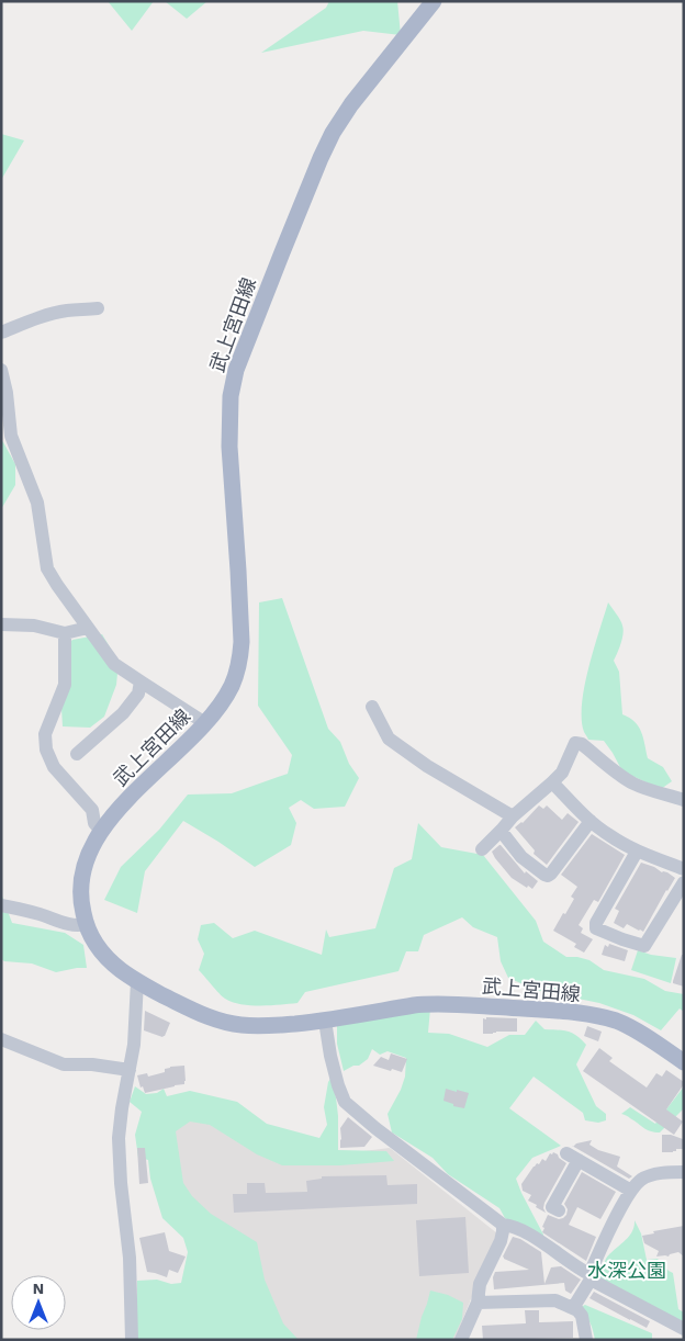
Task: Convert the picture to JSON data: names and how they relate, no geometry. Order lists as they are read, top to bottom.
{
  "streets": {
    "main road": ["武上宮田線"]
  },
  "parks": ["水深公園"],
  "north": "top"
}
